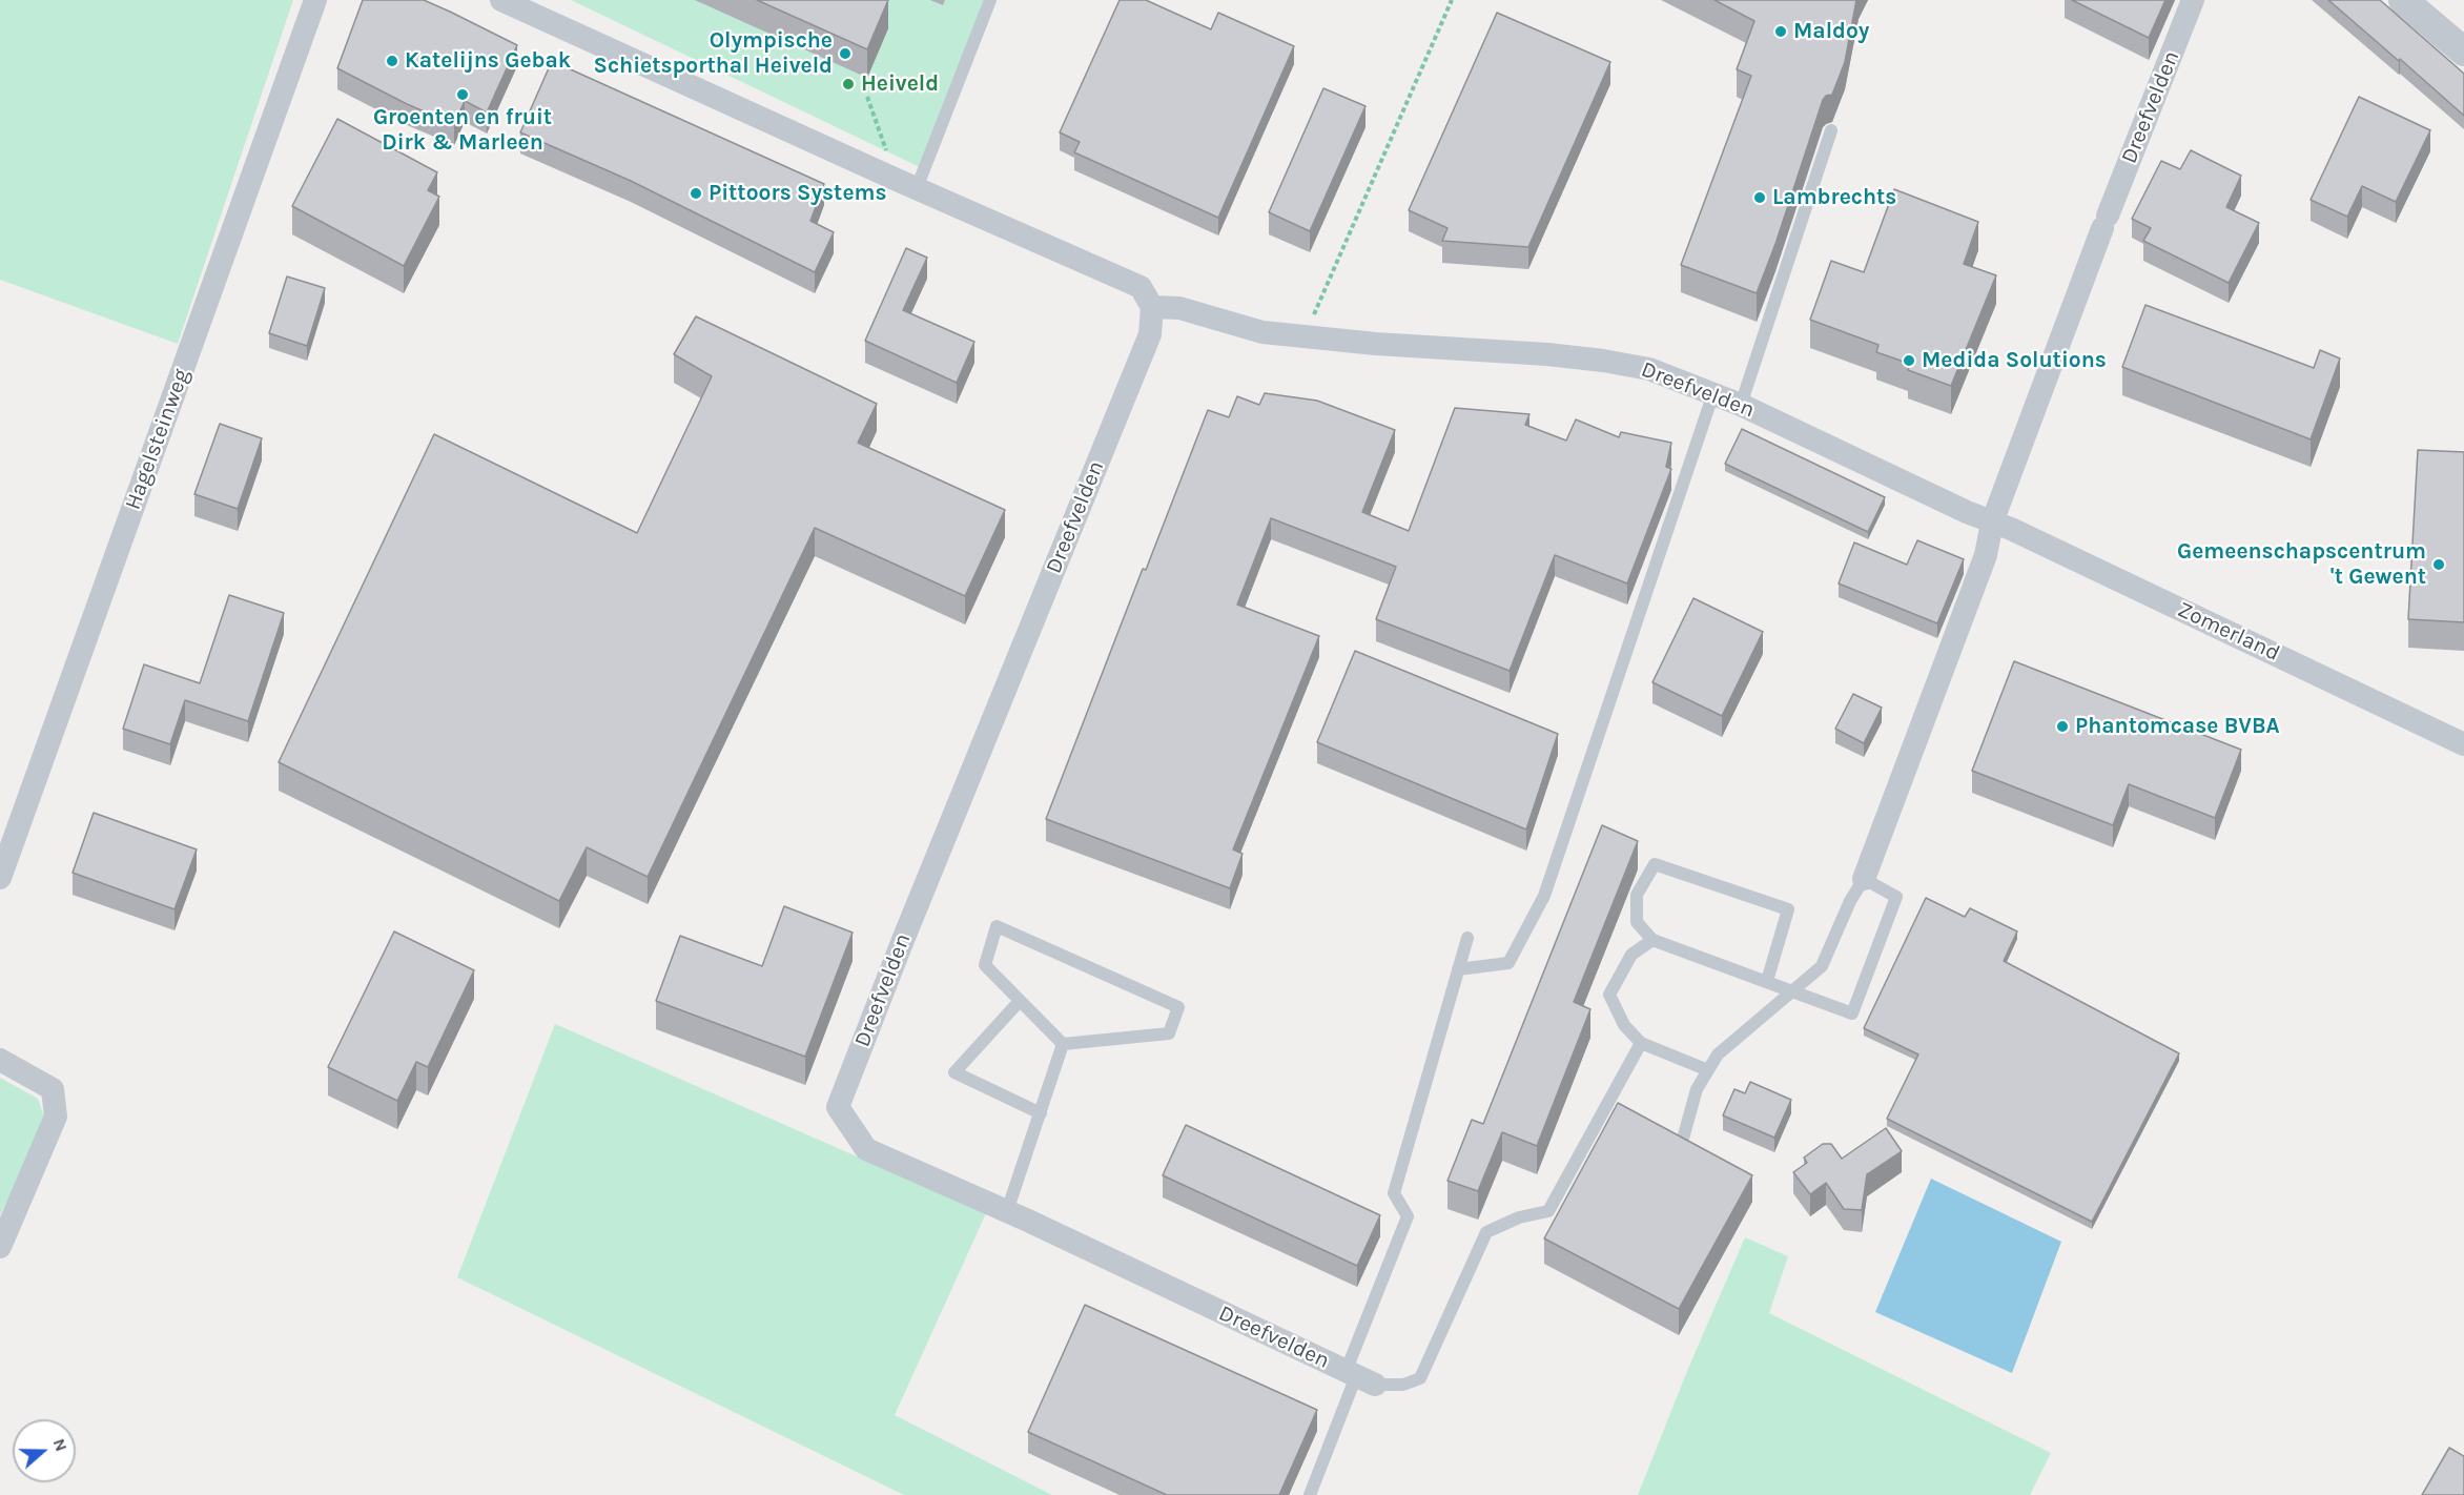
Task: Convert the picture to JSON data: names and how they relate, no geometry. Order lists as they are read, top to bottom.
{
  "streets": {
    "street": ["Dreefvelden", "Hagelsteinweg", "Zomerland"]
  },
  "crossings": [
    ["Dreefvelden", "Zomerland"]
  ],
  "places": [
    "Maldoy",
    "Olympische Schietsporthal Heiveld",
    "Katelijns Gebak",
    "Heiveld",
    "Groenten en fruit Dirk & Marleen",
    "Pittoors Systems",
    "Lambrechts",
    "Medida Solutions",
    "Gemeenschapscentrum 't Gewent",
    "Phantomcase BVBA"
  ],
  "north": "right"
}
